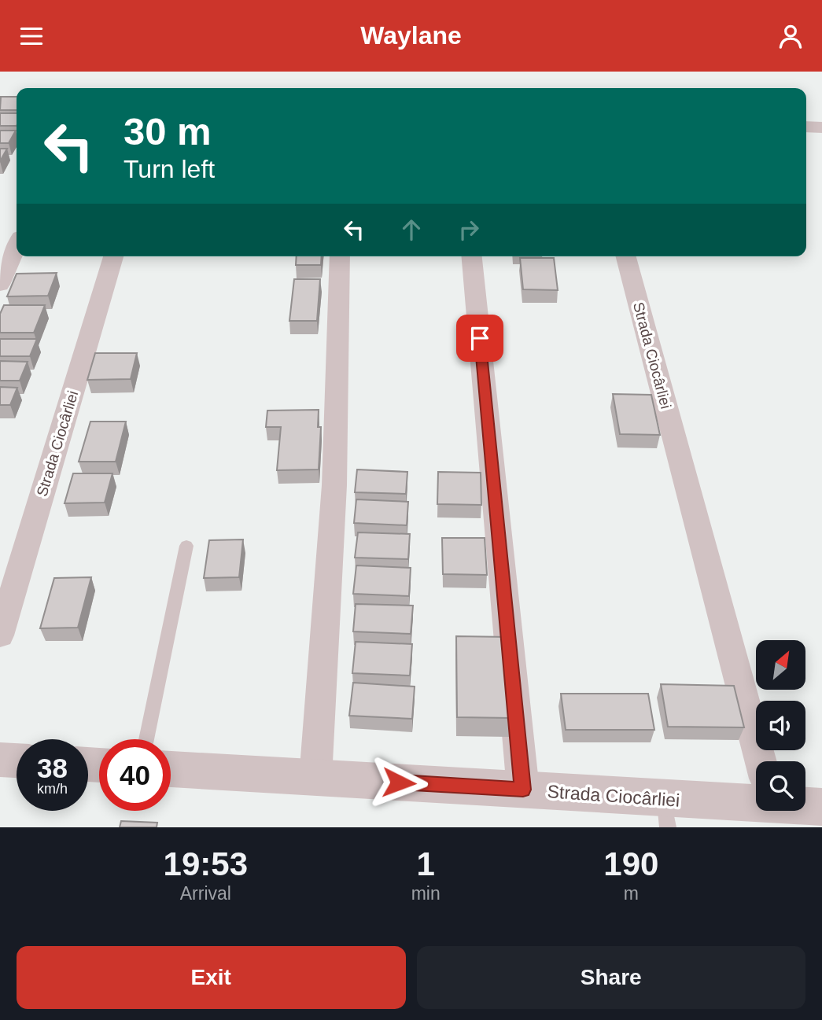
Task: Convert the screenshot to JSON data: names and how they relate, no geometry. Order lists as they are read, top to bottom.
{
  "streets": {
    "street": ["Strada Ciocârliei"]
  },
  "north": "top right",
  "page": {
    "header": "Waylane",
    "turn": ["30 m", "Turn left"],
    "speed": "38 km/h",
    "limit": "40",
    "eta": [
      "19:53",
      "Arrival",
      "1",
      "min",
      "190",
      "m"
    ],
    "buttons": ["Exit", "Share"]
  }
}
